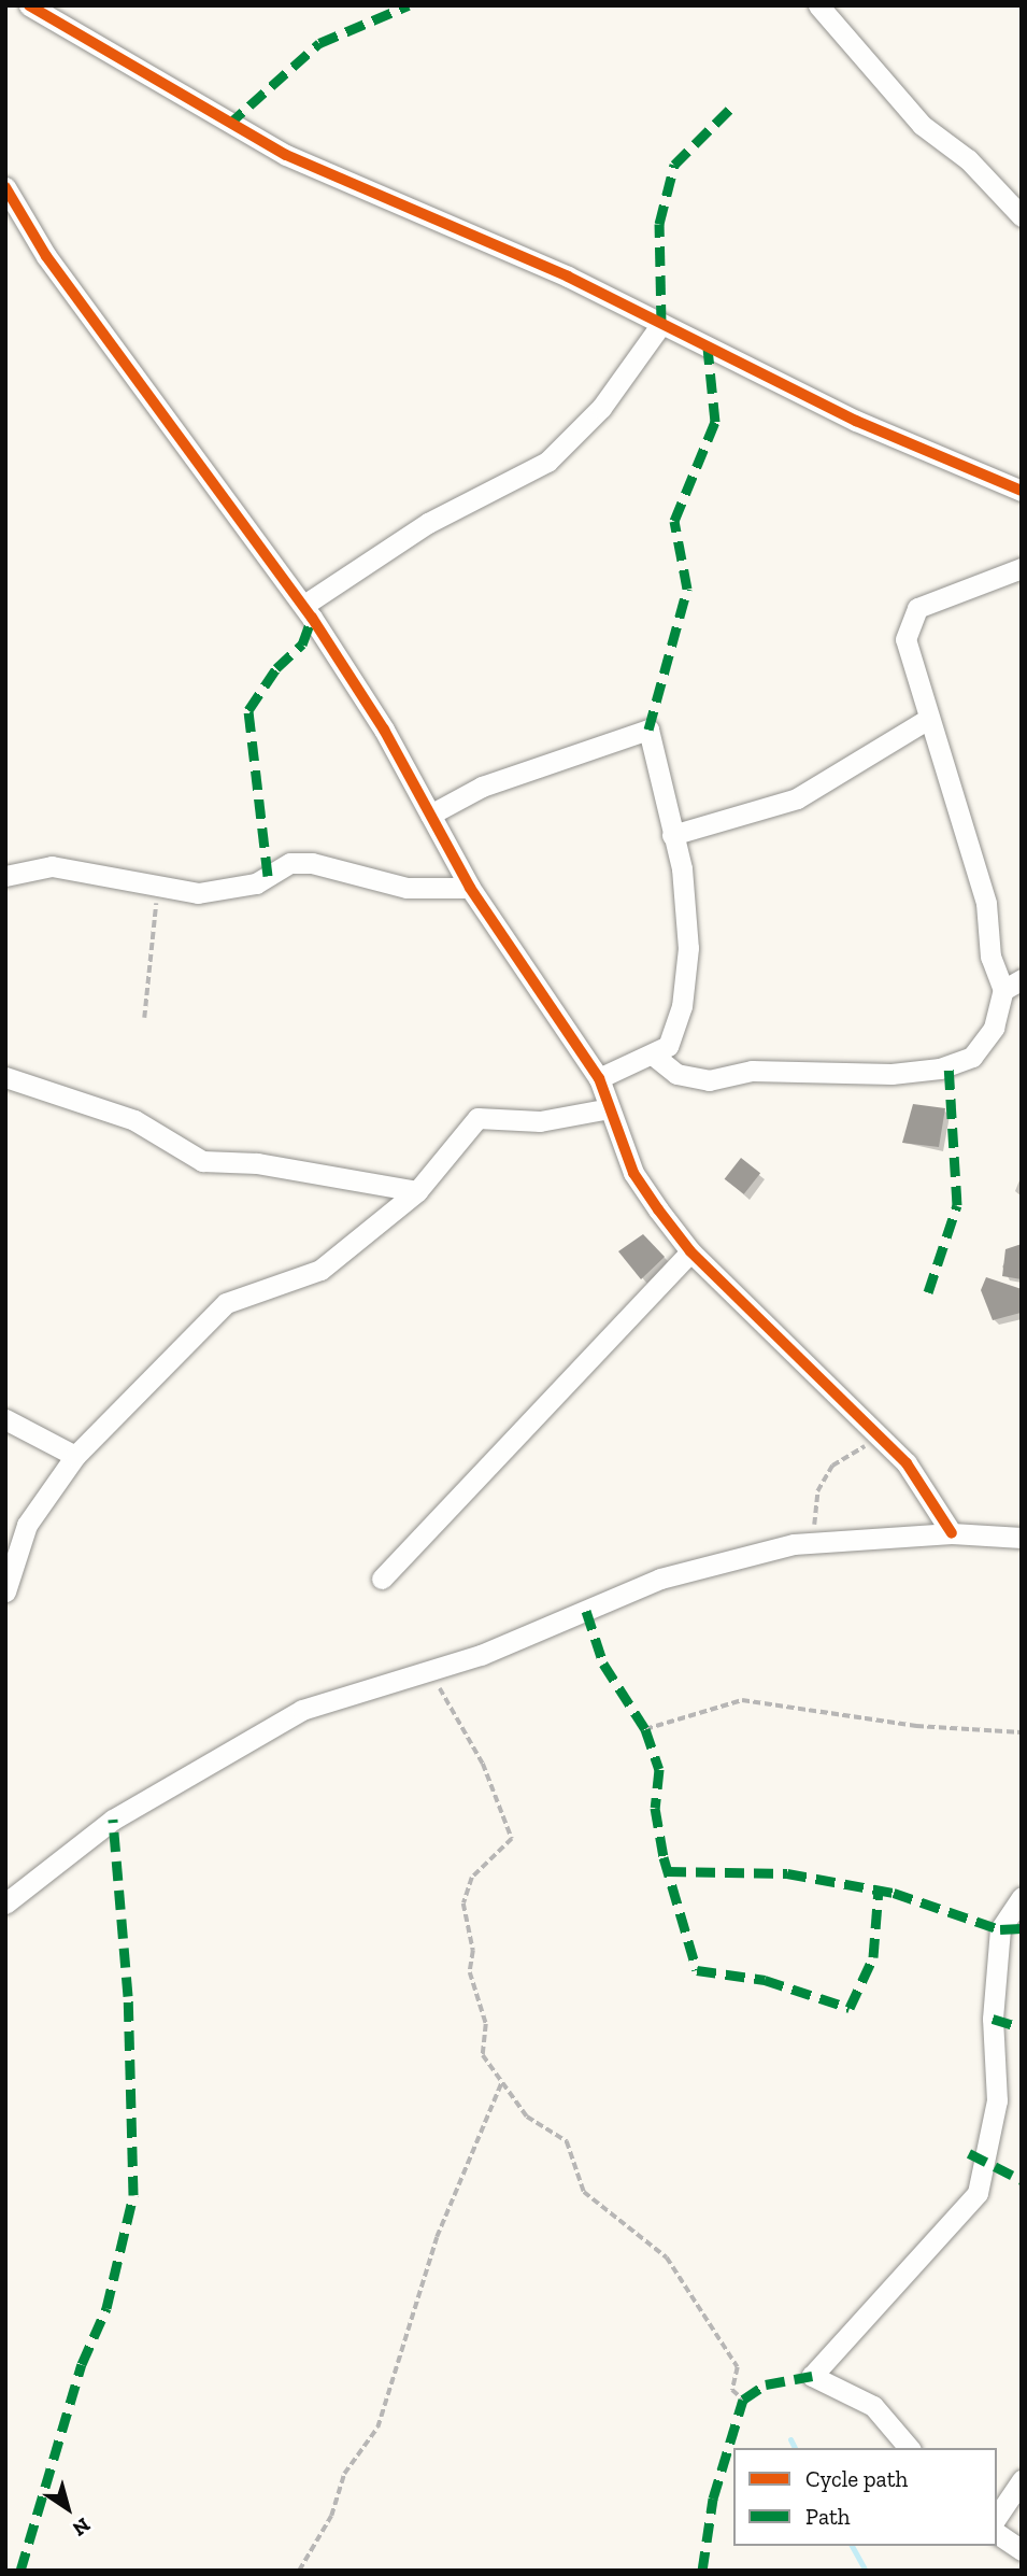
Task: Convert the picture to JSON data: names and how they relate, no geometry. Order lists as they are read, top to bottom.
{
  "legend": ["Cycle path", "Path"],
  "north": "bottom right"
}
